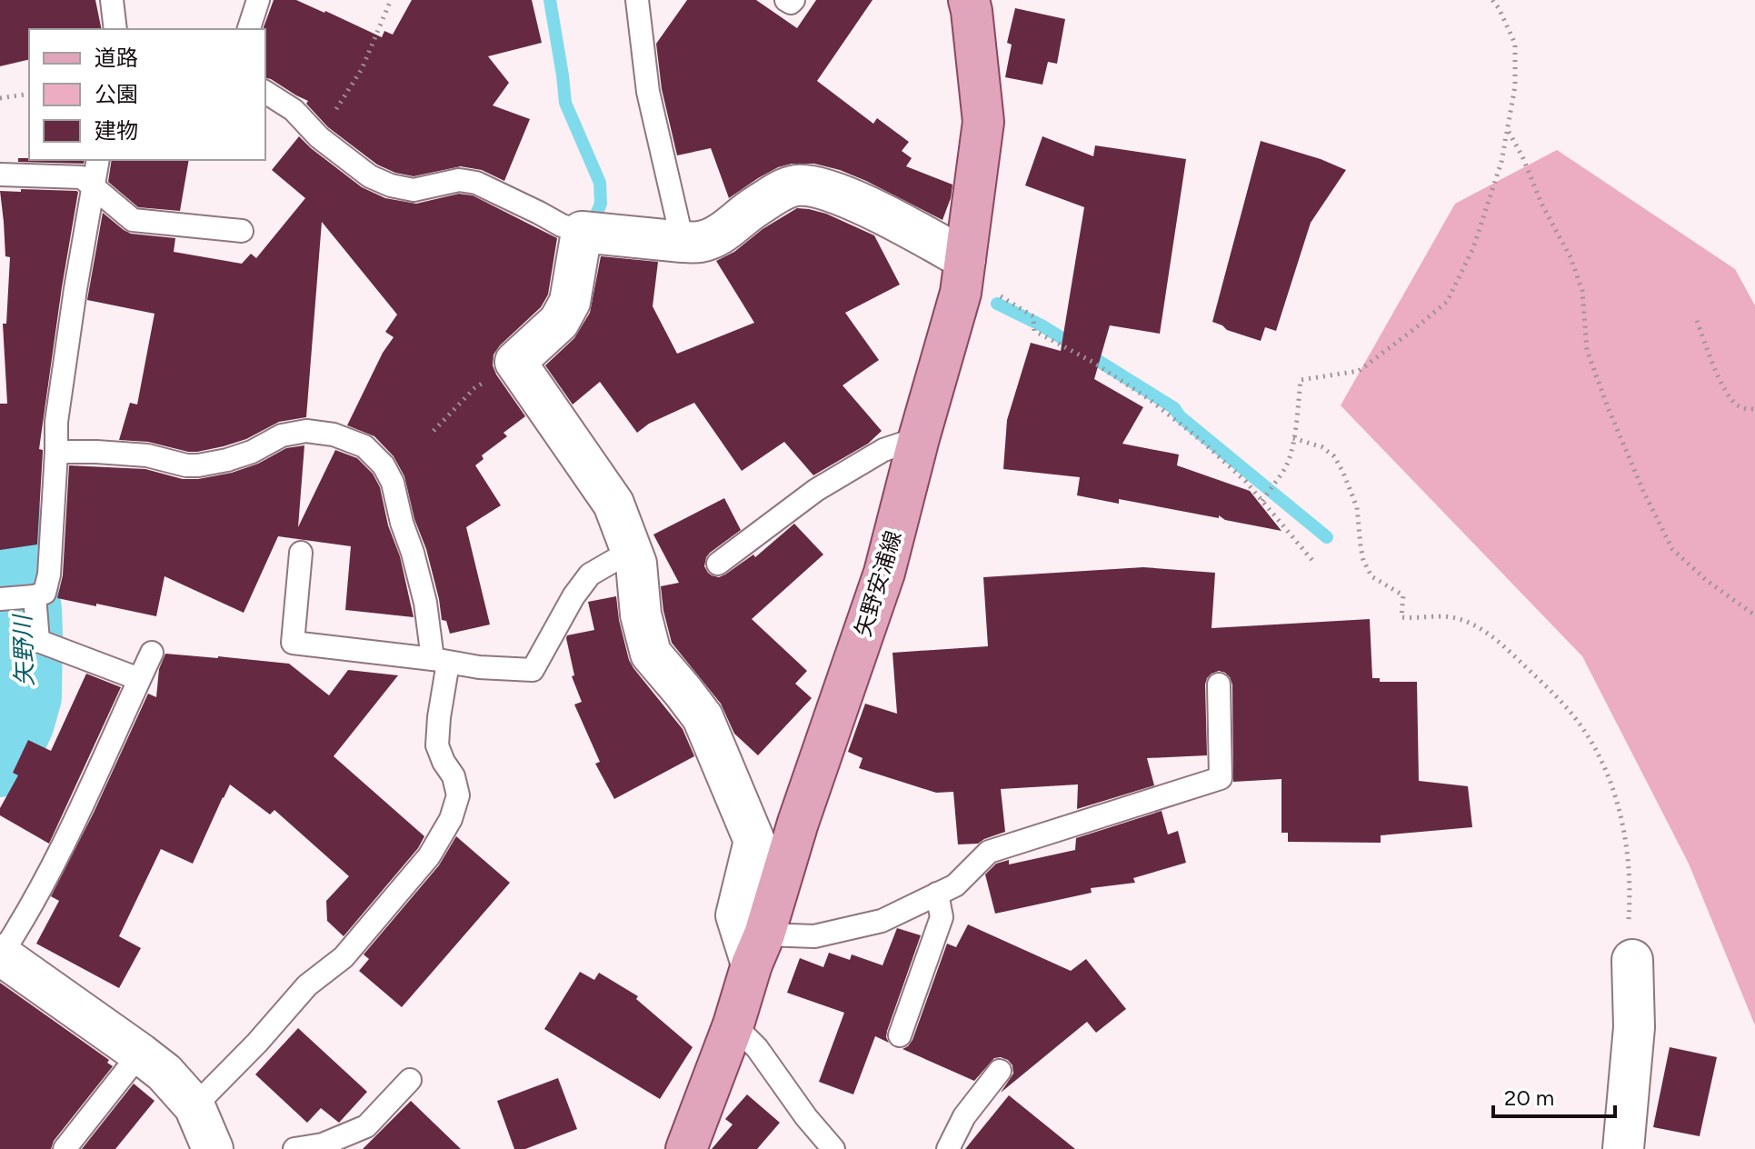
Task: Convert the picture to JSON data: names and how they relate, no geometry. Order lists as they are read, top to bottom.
{
  "streets": {
    "main road": ["矢野安浦線"]
  },
  "water": ["矢野川"],
  "legend": ["道路", "公園", "建物"],
  "scale_bar": "20 m"
}
